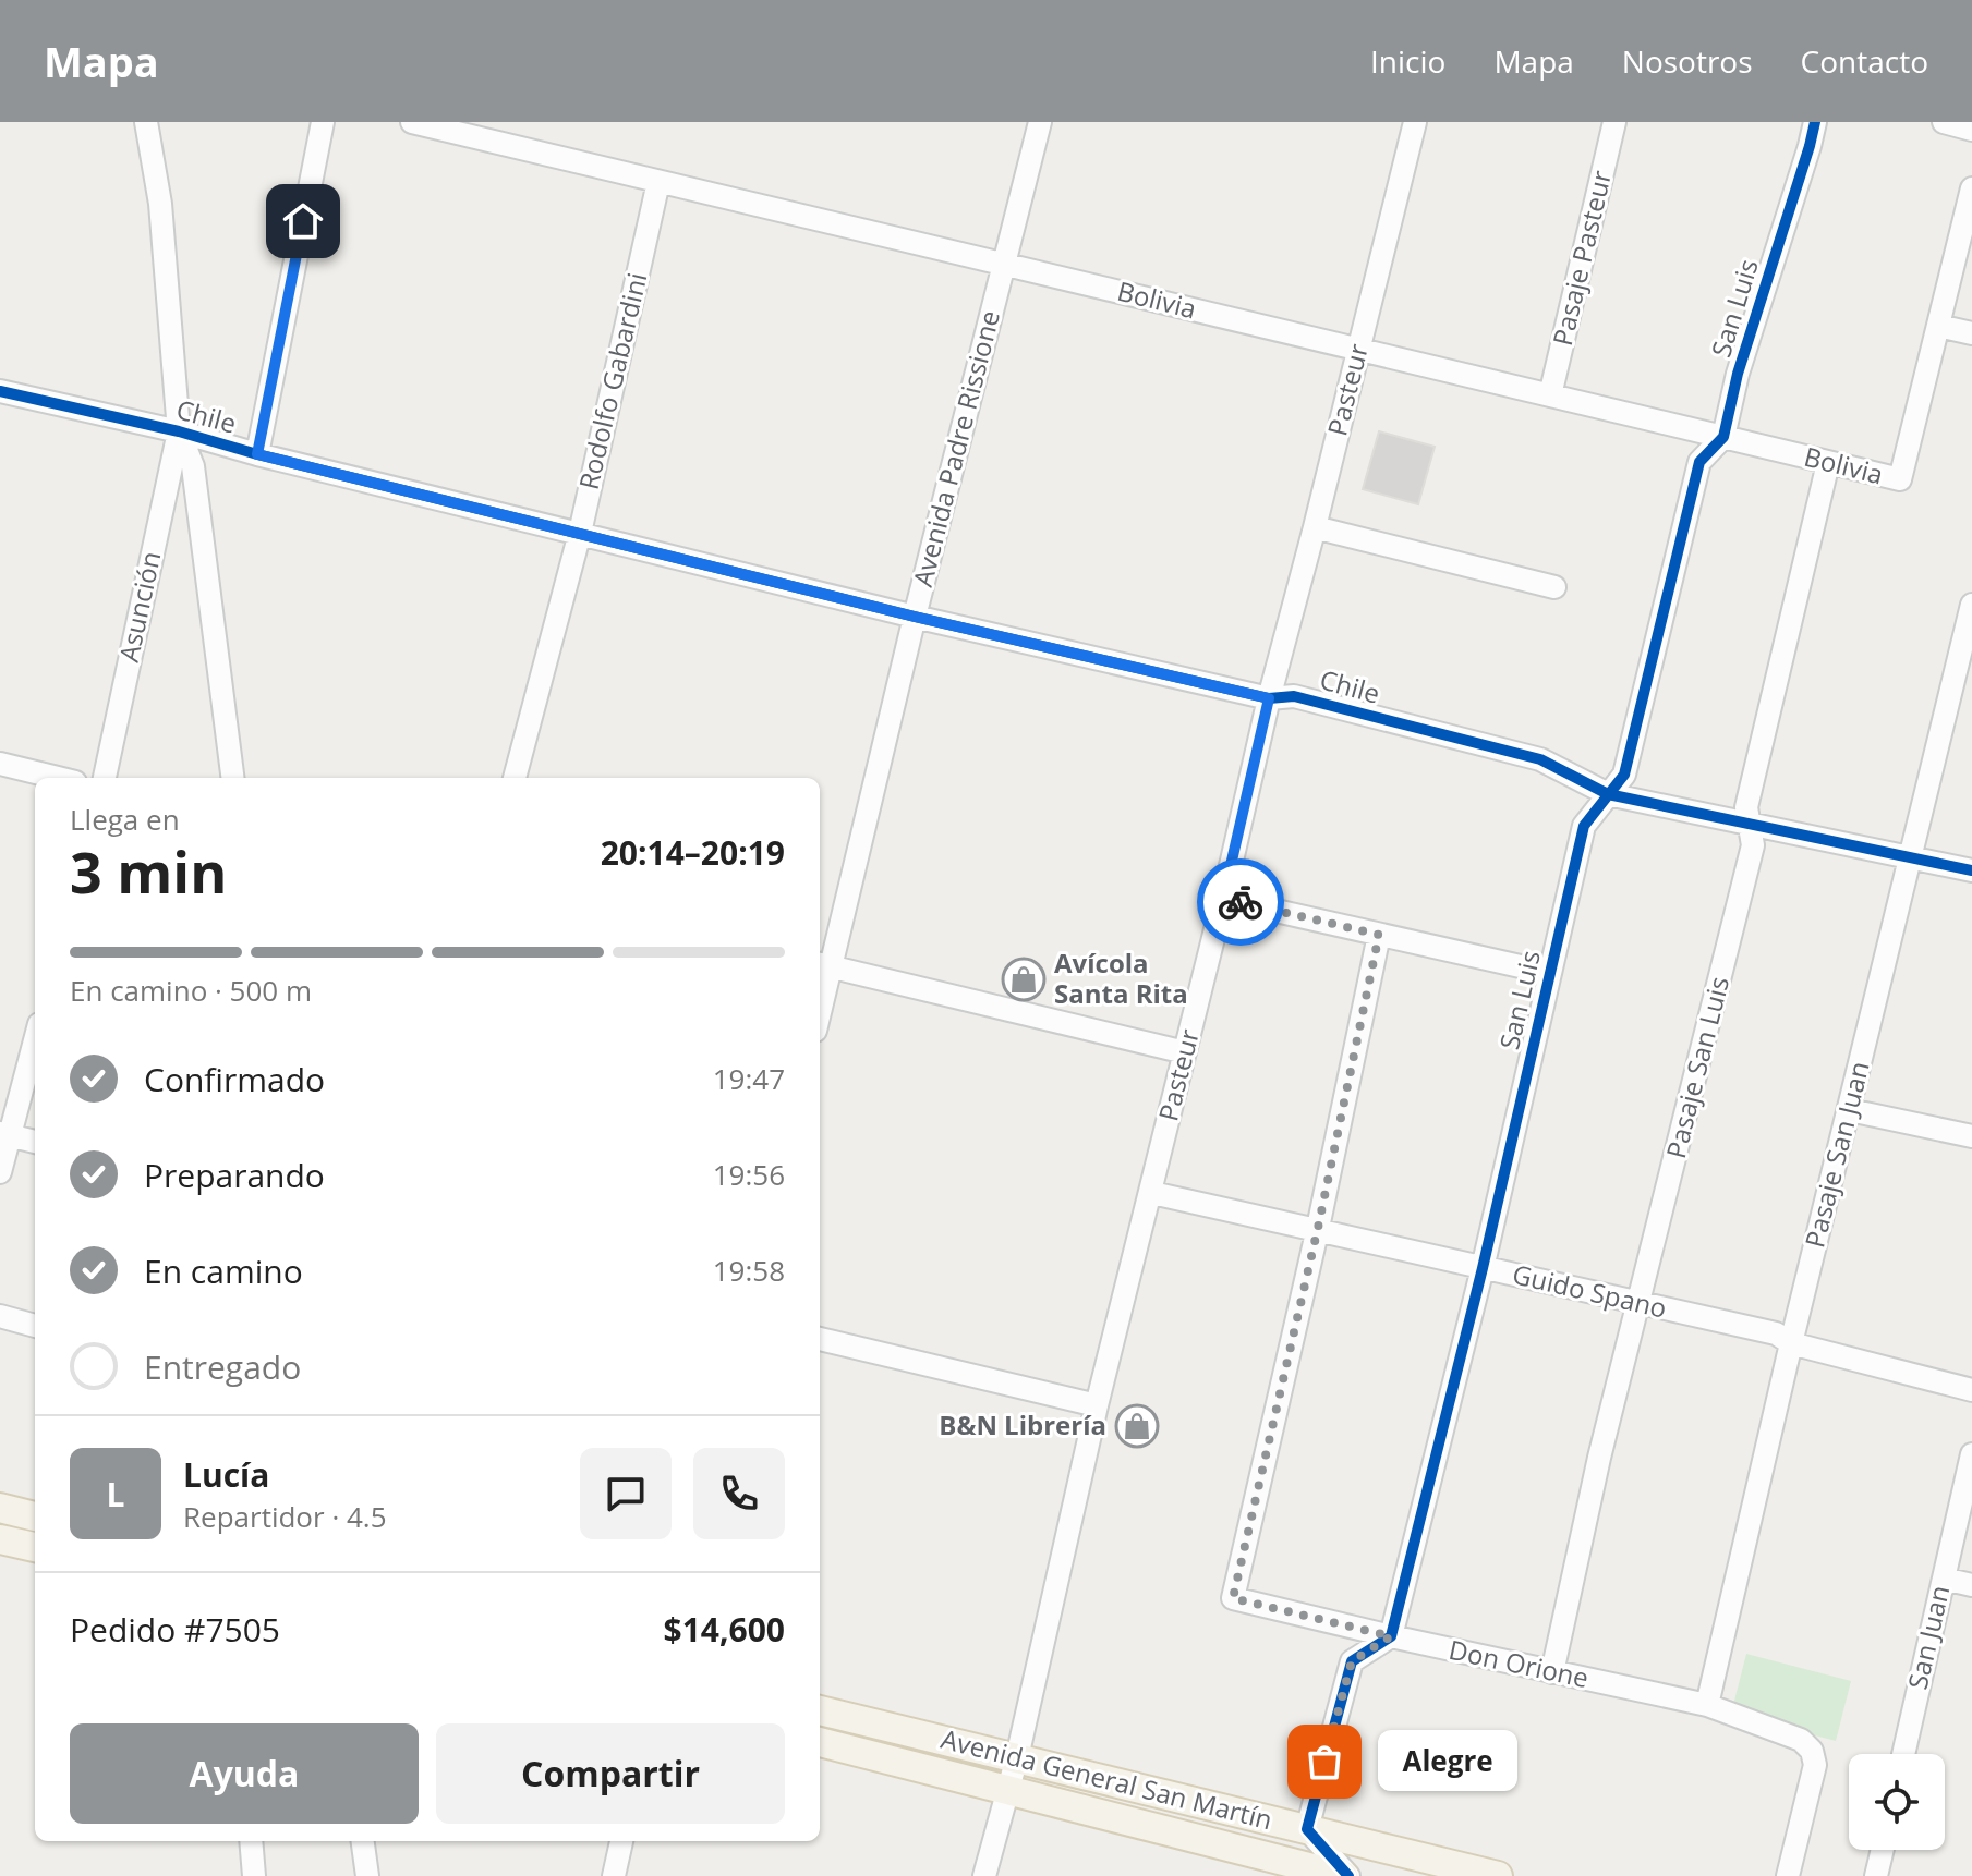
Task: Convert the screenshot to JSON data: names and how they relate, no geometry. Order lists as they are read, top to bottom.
{
  "streets": {
    "main road": ["Avenida General San Martín"],
    "street": [
      "Pasaje Pasteur",
      "Bolivia",
      "San Luis",
      "Rodolfo Gabardini",
      "Pasteur",
      "Chile",
      "Avenida Padre Rissione",
      "Asunción",
      "Pasaje San Luis",
      "Pasaje San Juan",
      "Guido Spano",
      "San Juan",
      "Don Orione"
    ]
  },
  "crossings": [
    ["Pasaje Pasteur", "Bolivia"],
    ["Bolivia", "San Luis"],
    ["Bolivia", "Rodolfo Gabardini"],
    ["Bolivia", "Pasteur"],
    ["Bolivia", "Avenida Padre Rissione"],
    ["Bolivia", "Pasaje San Luis"],
    ["San Luis", "Chile"],
    ["San Luis", "Guido Spano"],
    ["San Luis", "Don Orione"],
    ["Rodolfo Gabardini", "Chile"],
    ["Pasteur", "Chile"],
    ["Pasteur", "Guido Spano"],
    ["Pasteur", "Avenida General San Martín"],
    ["Chile", "Avenida Padre Rissione"],
    ["Chile", "Asunción"],
    ["Chile", "Pasaje San Luis"],
    ["Chile", "Pasaje San Juan"],
    ["Pasaje San Luis", "Guido Spano"],
    ["Pasaje San Luis", "Don Orione"],
    ["Pasaje San Juan", "Guido Spano"],
    ["Pasaje San Juan", "Don Orione"],
    ["Guido Spano", "Don Orione"]
  ],
  "places": {
    "shop": ["Avícola Santa Rita", "B&N Librería"],
    "other": ["Alegre"]
  },
  "page": {
    "header": "Mapa",
    "nav": [
      "Inicio",
      "Mapa",
      "Nosotros",
      "Contacto"
    ],
    "heading": ["3 min", "Llega en", "20:14–20:19"],
    "panel": [
      "Lucía",
      "Repartidor · 4.5",
      "Pedido #7505",
      "$14,600"
    ],
    "bar": "En camino · 500 m",
    "list": [
      ["Confirmado", "19:47"],
      ["Preparando", "19:56"],
      ["En camino", "19:58"],
      "Entregado"
    ],
    "round": "L",
    "buttons": ["Ayuda", "Compartir"],
    "bubble": "Alegre"
  }
}
